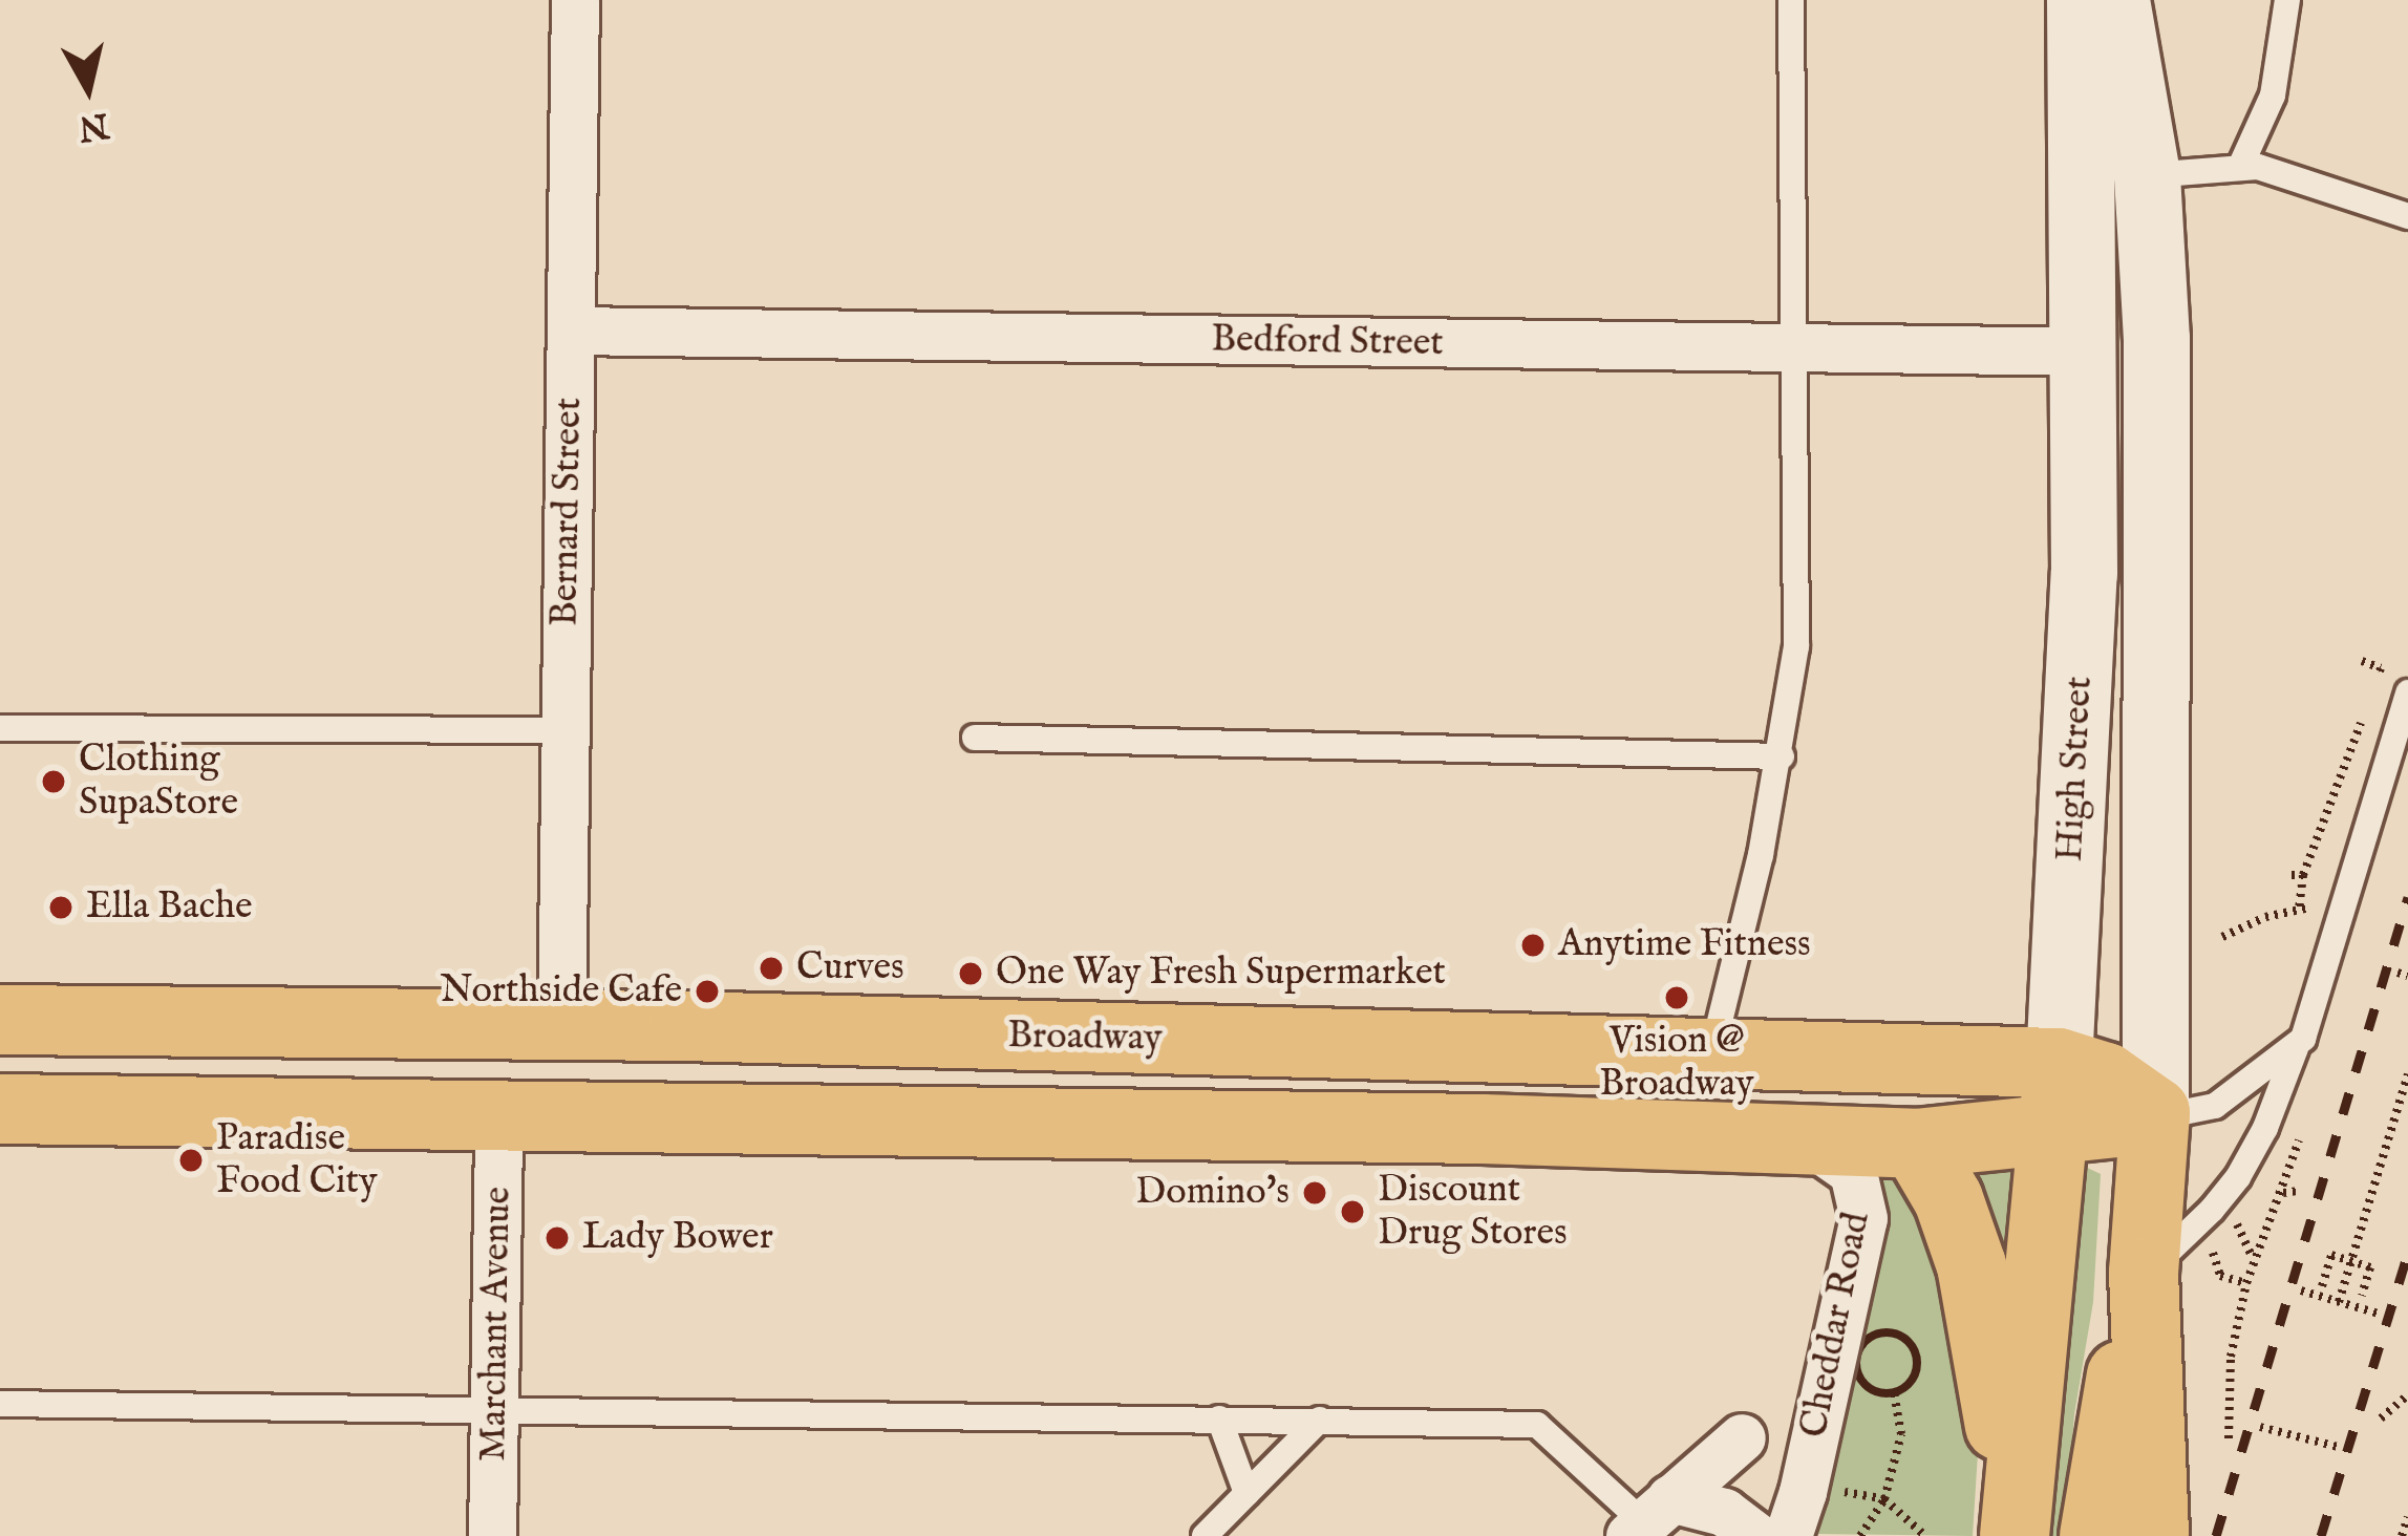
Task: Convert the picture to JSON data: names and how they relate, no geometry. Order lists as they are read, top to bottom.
{
  "streets": {
    "main road": ["High Street", "Broadway"],
    "street": [
      "Bedford Street",
      "Bernard Street",
      "Marchant Avenue",
      "Cheddar Road"
    ]
  },
  "crossings": [
    ["Bedford Street", "Bernard Street"],
    ["Bedford Street", "High Street"],
    ["Bernard Street", "Broadway"],
    ["High Street", "Broadway"]
  ],
  "places": [
    "Clothing SupaStore",
    "Ella Bache",
    "Anytime Fitness",
    "Curves",
    "One Way Fresh Supermarket",
    "Northside Cafe",
    "Vision @ Broadway",
    "Paradise Food City",
    "Domino's",
    "Discount Drug Stores",
    "Lady Bower"
  ],
  "north": "bottom"
}
